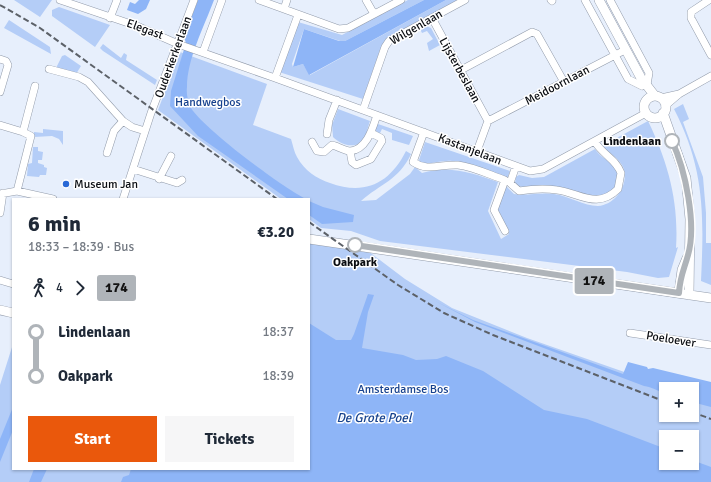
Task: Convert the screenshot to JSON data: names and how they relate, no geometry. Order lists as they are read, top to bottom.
{
  "streets": {
    "street": [
      "Wilgenlaan",
      "Elegast",
      "Ouderkerkerlaan",
      "Lijsterbeslaan",
      "Meidoornlaan",
      "Kastanjelaan",
      "Poeloever"
    ]
  },
  "crossings": [
    ["Wilgenlaan", "Lijsterbeslaan"],
    ["Wilgenlaan", "Kastanjelaan"],
    ["Elegast", "Ouderkerkerlaan"],
    ["Elegast", "Kastanjelaan"],
    ["Lijsterbeslaan", "Meidoornlaan"]
  ],
  "water": ["De Grote Poel"],
  "parks": ["Handwegbos", "Amsterdamse Bos"],
  "places": ["Lindenlaan", "Museum Jan", "Oakpark"],
  "lines": ["bus line 174"],
  "page": {
    "on_map": "174",
    "heading": ["6 min", "18:33 – 18:39 · Bus", "€3.20"],
    "legs": ["4", "174"],
    "list": [
      {
        "name": "Lindenlaan",
        "value": "18:37"
      },
      {
        "name": "Oakpark",
        "value": "18:39"
      }
    ],
    "map_buttons": ["+", "−"],
    "buttons": ["Start", "Tickets"]
  }
}
